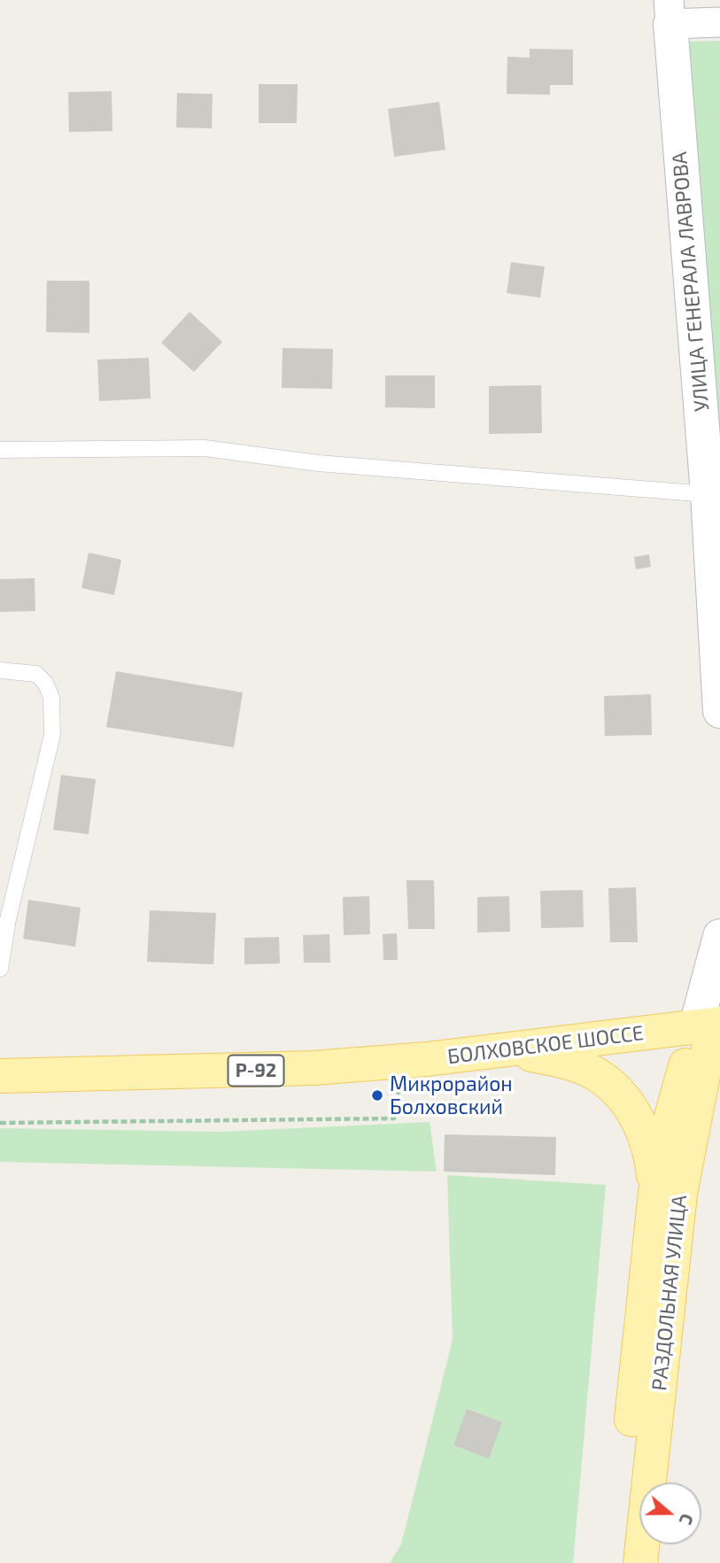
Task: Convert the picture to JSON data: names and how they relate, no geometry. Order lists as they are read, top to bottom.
{
  "streets": {
    "main road": ["БОЛХОВСКОЕ ШОССЕ", "Р-92", "РАЗДОЛЬНАЯ УЛИЦА"],
    "street": ["УЛИЦА ГЕНЕРАЛА ЛАВРОВА"]
  },
  "crossings": [
    ["БОЛХОВСКОЕ ШОССЕ", "РАЗДОЛЬНАЯ УЛИЦА"]
  ],
  "places": ["Микрорайон Болховский"],
  "north": "right"
}
